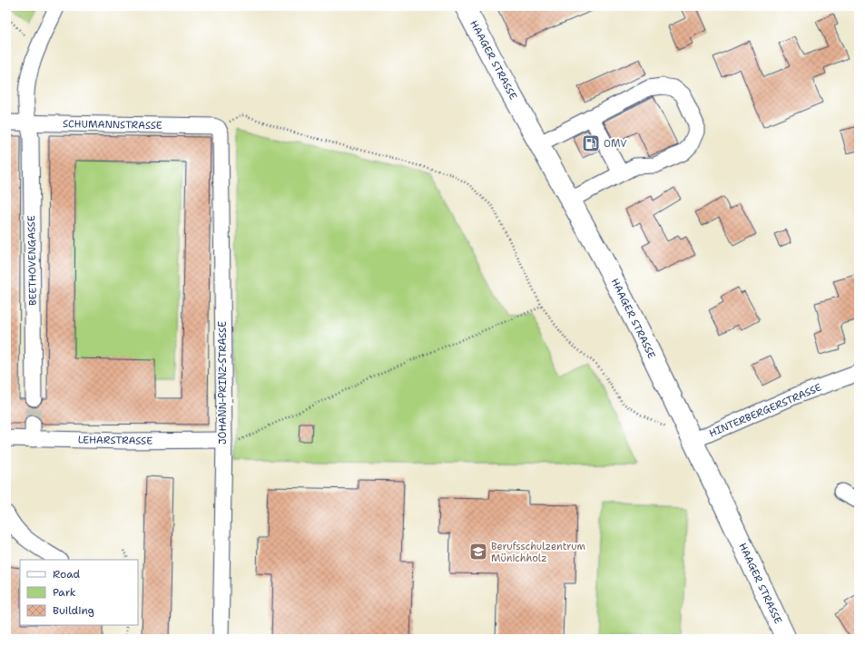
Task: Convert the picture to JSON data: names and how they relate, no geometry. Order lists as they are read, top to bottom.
{
  "streets": {
    "main road": ["HAAGER STRASSE"],
    "street": [
      "SCHUMANNSTRASSE",
      "BEETHOVENGASSE",
      "JOHANN-PRINZ-STRASSE",
      "HINTERBERGERSTRASSE",
      "LEHARSTRASSE"
    ]
  },
  "crossings": [
    ["HAAGER STRASSE", "HINTERBERGERSTRASSE"],
    ["SCHUMANNSTRASSE", "BEETHOVENGASSE"],
    ["SCHUMANNSTRASSE", "JOHANN-PRINZ-STRASSE"],
    ["JOHANN-PRINZ-STRASSE", "LEHARSTRASSE"]
  ],
  "places": {
    "fuel station": ["OMV"],
    "school or university": ["Berufsschulzentrum Münichholz"]
  },
  "legend": ["Road", "Park", "Building"]
}
